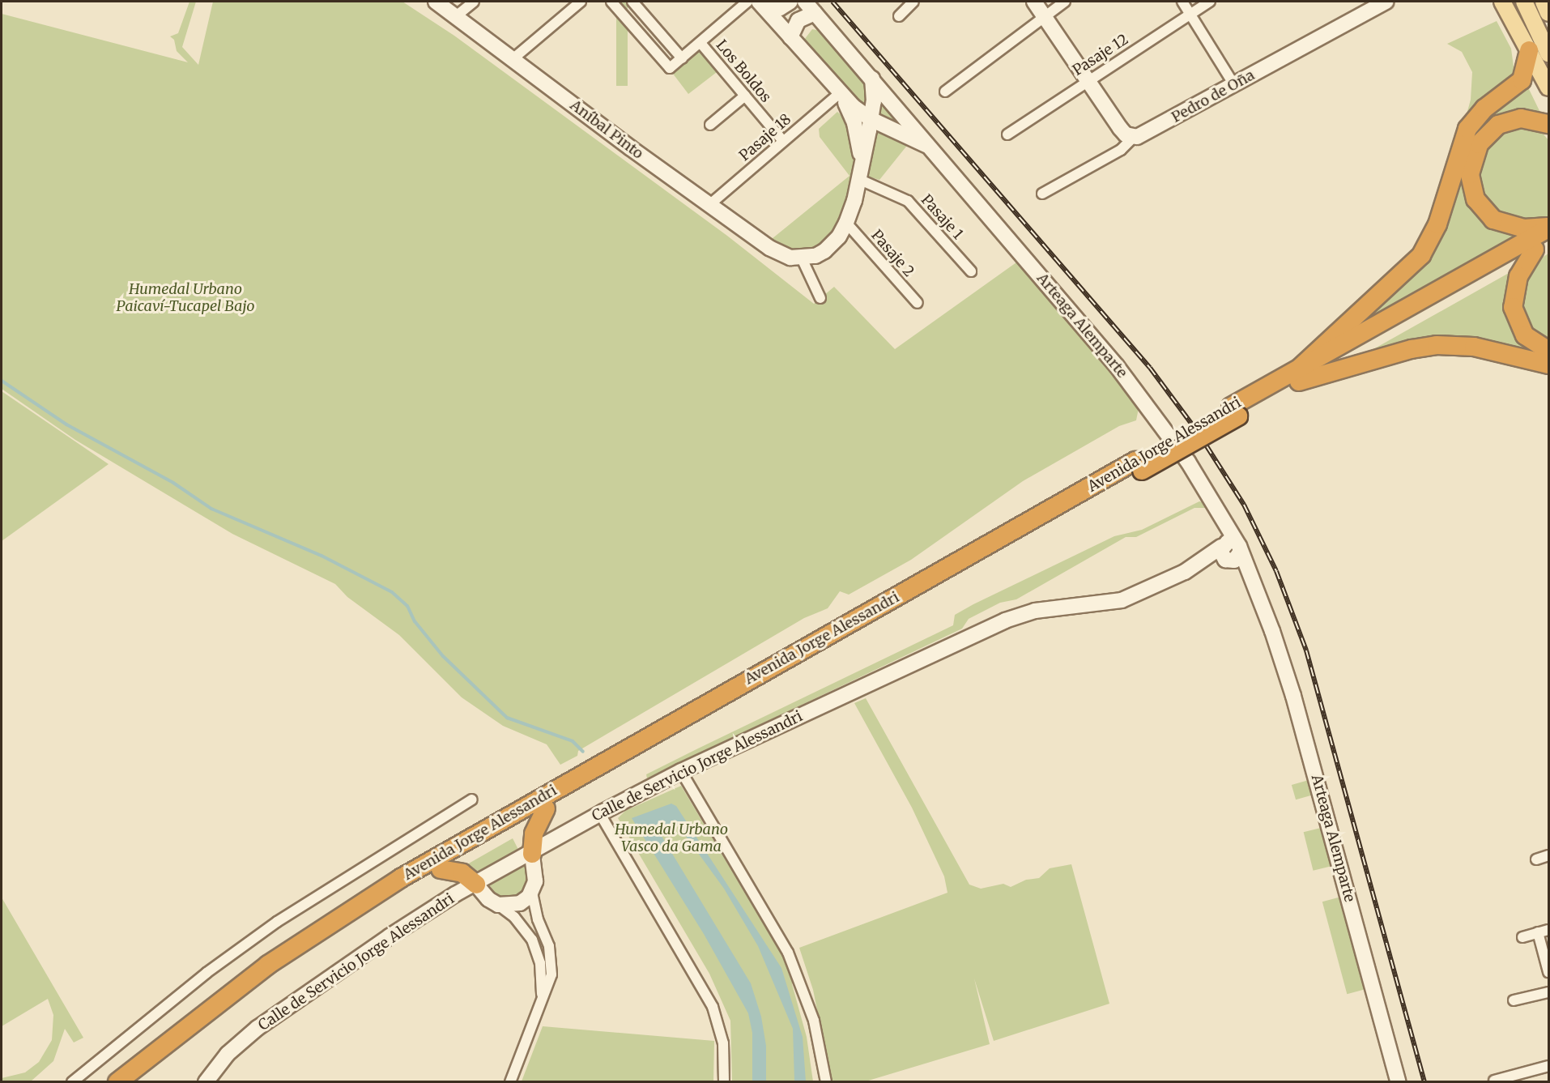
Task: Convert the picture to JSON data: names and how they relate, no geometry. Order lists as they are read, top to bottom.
{
  "streets": {
    "highway": ["Avenida Jorge Alessandri"],
    "street": [
      "Pasaje 12",
      "Los Boldos",
      "Pedro de Oña",
      "Aníbal Pinto",
      "Pasaje 18",
      "Pasaje 1",
      "Pasaje 2",
      "Arteaga Alemparte",
      "Calle de Servicio Jorge Alessandri"
    ]
  },
  "crossings": [
    ["Los Boldos", "Pasaje 18"],
    ["Aníbal Pinto", "Pasaje 18"],
    ["Arteaga Alemparte", "Calle de Servicio Jorge Alessandri"]
  ],
  "parks": ["Humedal Urbano Paicaví-Tucapel Bajo", "Humedal Urbano Vasco da Gama"]
}
